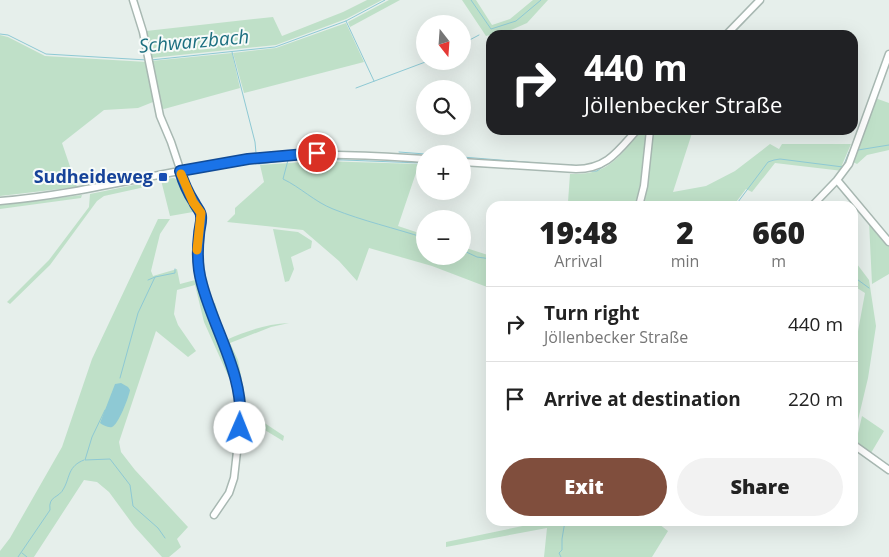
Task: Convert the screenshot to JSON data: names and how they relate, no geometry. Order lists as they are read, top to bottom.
{
  "water": ["Schwarzbach"],
  "places": {
    "transit": ["Sudheideweg"]
  },
  "north": "bottom",
  "page": {
    "map_buttons": ["+", "−"],
    "turn": ["440 m", "Jöllenbecker Straße"],
    "eta": [
      "19:48",
      "Arrival",
      "2",
      "min",
      "660",
      "m"
    ],
    "list": [
      {
        "name": "Turn right",
        "note": "Jöllenbecker Straße",
        "value": "440 m"
      },
      {
        "name": "Arrive at destination",
        "value": "220 m"
      }
    ],
    "buttons": ["Exit", "Share"]
  }
}
